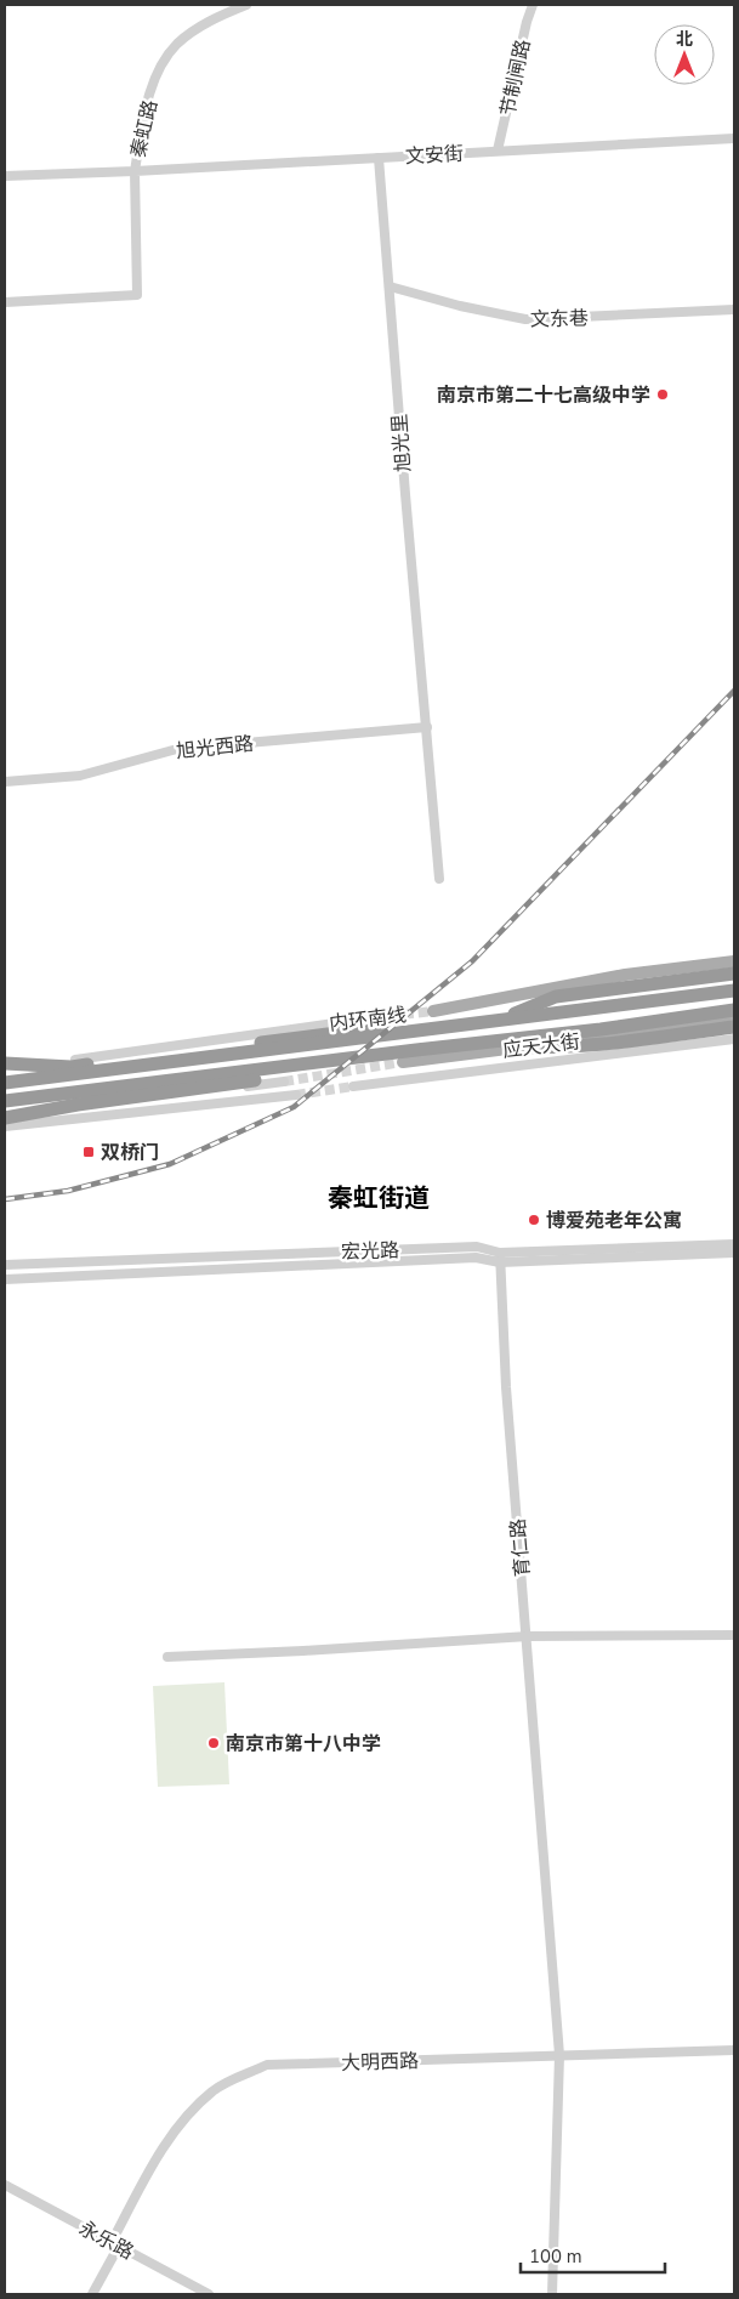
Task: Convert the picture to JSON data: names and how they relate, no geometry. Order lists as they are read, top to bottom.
{
  "streets": {
    "highway": ["内环南线"],
    "main road": ["应天大街"],
    "street": [
      "节制闸路",
      "秦虹路",
      "文安街",
      "文东巷",
      "旭光里",
      "旭光西路",
      "宏光路",
      "育仁路",
      "大明西路",
      "永乐路"
    ]
  },
  "crossings": [
    ["节制闸路", "文安街"],
    ["秦虹路", "文安街"],
    ["文安街", "旭光里"],
    ["文东巷", "旭光里"],
    ["旭光里", "旭光西路"],
    ["宏光路", "育仁路"],
    ["育仁路", "大明西路"],
    ["大明西路", "永乐路"]
  ],
  "districts": ["秦虹街道"],
  "places": {
    "other": ["南京市第二十七高级中学", "博爱苑老年公寓", "南京市第十八中学"],
    "transit": ["双桥门"]
  },
  "scale_bar": "100 m",
  "north": "top"
}
